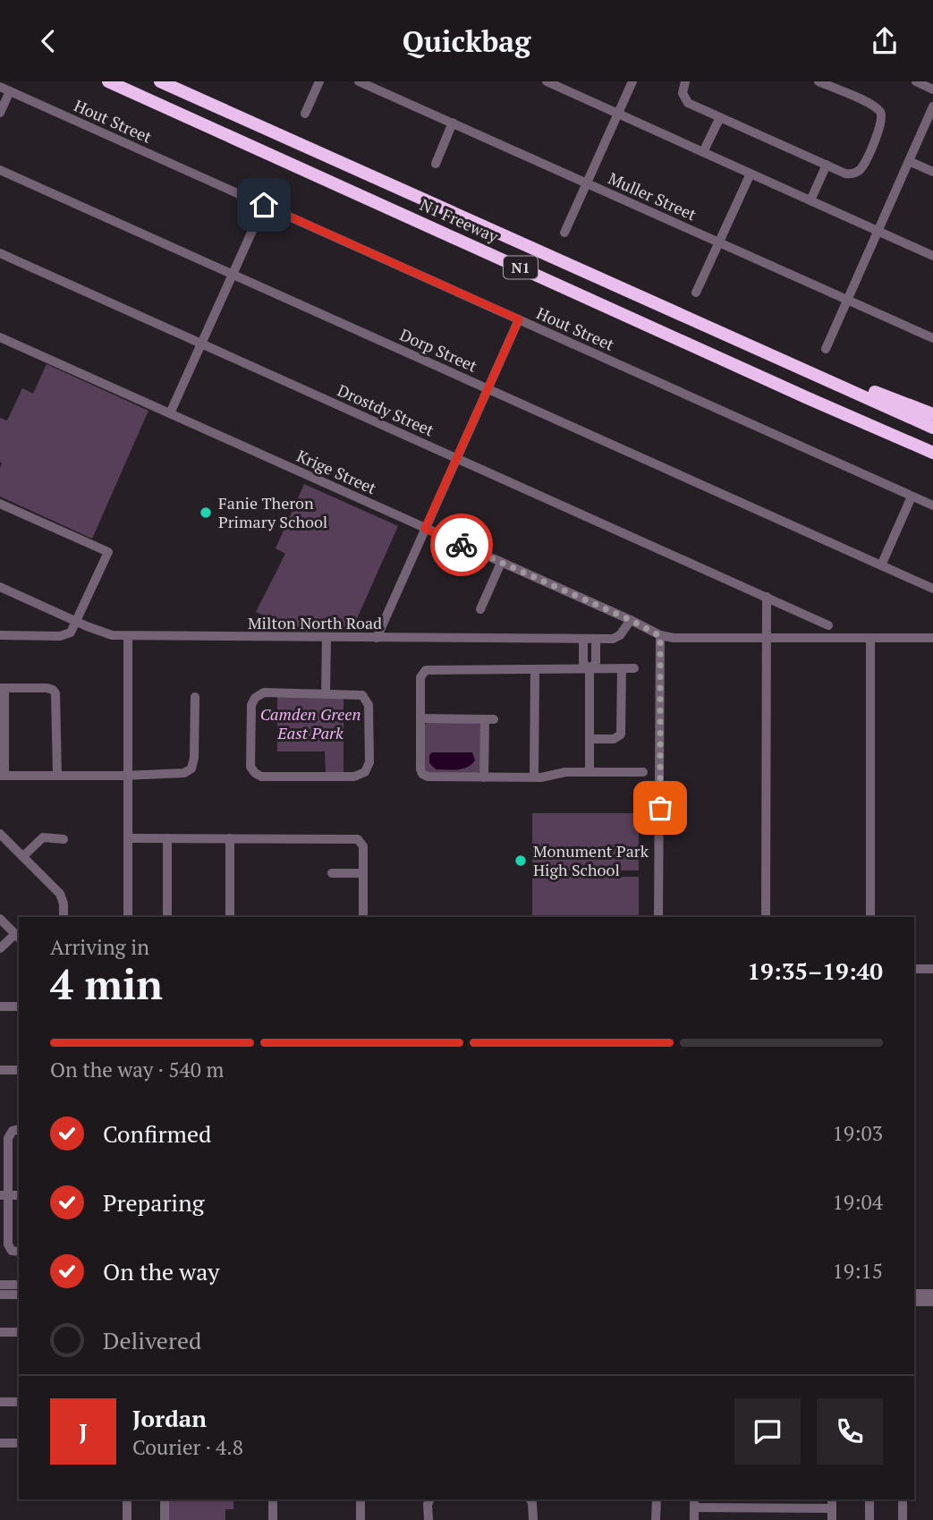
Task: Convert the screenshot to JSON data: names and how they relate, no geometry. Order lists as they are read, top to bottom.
{
  "streets": {
    "highway": ["N1 Freeway", "N1"],
    "street": [
      "Hout Street",
      "Muller Street",
      "Dorp Street",
      "Drostdy Street",
      "Krige Street",
      "Milton North Road"
    ]
  },
  "crossings": [
    ["Krige Street", "Milton North Road"]
  ],
  "parks": ["Camden Green East Park"],
  "places": ["Fanie Theron Primary School", "Monument Park High School"],
  "page": {
    "header": "Quickbag",
    "heading": ["4 min", "Arriving in", "19:35–19:40"],
    "panel": ["Jordan", "Courier · 4.8"],
    "bar": "On the way · 540 m",
    "list": [
      ["Confirmed", "19:03"],
      ["Preparing", "19:04"],
      ["On the way", "19:15"],
      "Delivered"
    ],
    "round": "J"
  }
}
